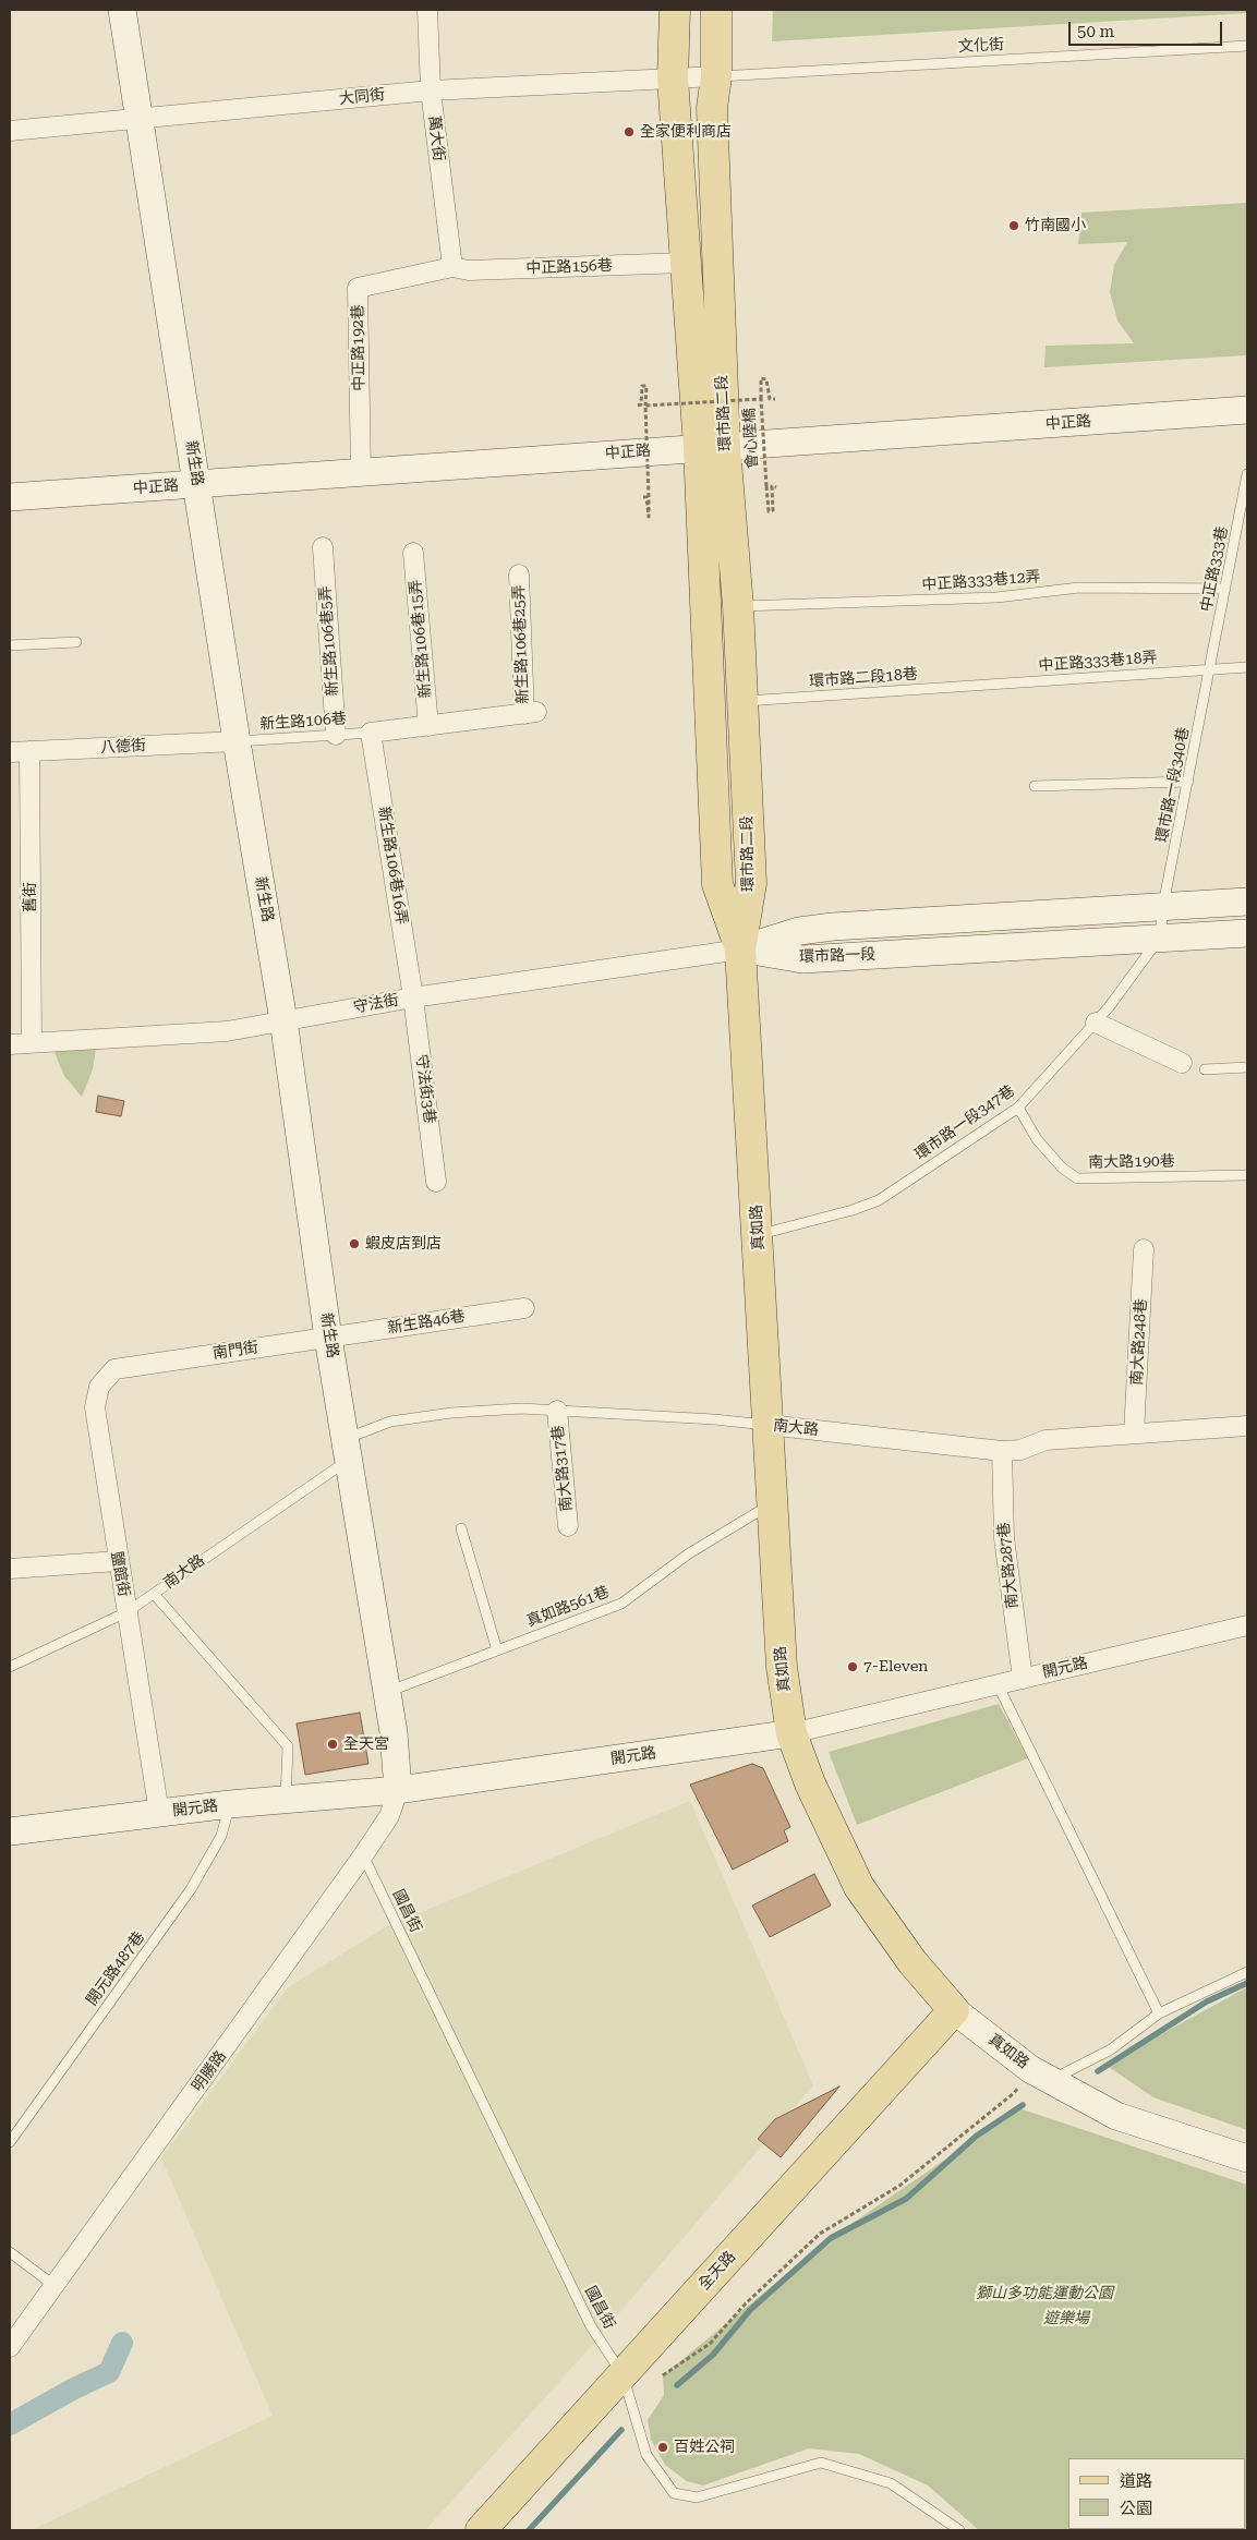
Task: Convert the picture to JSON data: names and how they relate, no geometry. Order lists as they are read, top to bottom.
{
  "streets": {
    "main road": ["環市路二段", "真如路", "全天路"],
    "street": [
      "大同街",
      "萬大街",
      "中正路156巷",
      "中正路192巷",
      "中正路",
      "新生路",
      "新生路106巷15弄",
      "新生路106巷5弄",
      "新生路106巷25弄",
      "八德街",
      "新生路106巷16弄",
      "舊街",
      "環市路一段",
      "守法街",
      "守法街3巷",
      "新生路46巷",
      "南大路248巷",
      "南門街",
      "南大路",
      "南大路317巷",
      "南大路287巷",
      "鹽館街",
      "開元路",
      "明勝路"
    ],
    "lane": [
      "文化街",
      "中正路333巷",
      "中正路333巷12弄",
      "中正路333巷18弄",
      "環市路二段18巷",
      "新生路106巷",
      "環市路一段340巷",
      "環市路一段347巷",
      "南大路190巷",
      "真如路561巷",
      "國昌街",
      "開元路487巷"
    ],
    "path": ["會心陸橋"]
  },
  "crossings": [
    ["文化街", "大同街"],
    ["文化街", "環市路二段"],
    ["大同街", "萬大街"],
    ["大同街", "環市路二段"],
    ["大同街", "新生路"],
    ["萬大街", "中正路156巷"],
    ["萬大街", "中正路192巷"],
    ["中正路156巷", "中正路192巷"],
    ["中正路156巷", "環市路二段"],
    ["中正路192巷", "中正路"],
    ["環市路二段", "中正路"],
    ["環市路二段", "中正路333巷12弄"],
    ["環市路二段", "環市路二段18巷"],
    ["環市路二段", "環市路一段"],
    ["環市路二段", "守法街"],
    ["環市路二段", "真如路"],
    ["中正路", "新生路"],
    ["新生路", "新生路106巷"],
    ["新生路", "八德街"],
    ["新生路", "守法街"],
    ["新生路", "新生路46巷"],
    ["新生路", "南門街"],
    ["新生路", "南大路"],
    ["新生路", "真如路561巷"],
    ["新生路", "開元路"],
    ["新生路", "明勝路"],
    ["中正路333巷", "中正路333巷12弄"],
    ["中正路333巷", "中正路333巷18弄"],
    ["中正路333巷", "環市路一段340巷"],
    ["新生路106巷15弄", "新生路106巷25弄"],
    ["新生路106巷5弄", "新生路106巷"],
    ["中正路333巷18弄", "環市路二段18巷"],
    ["中正路333巷18弄", "環市路一段340巷"],
    ["新生路106巷", "八德街"],
    ["新生路106巷", "新生路106巷16弄"],
    ["八德街", "舊街"],
    ["環市路一段340巷", "環市路一段"],
    ["新生路106巷16弄", "守法街"],
    ["新生路106巷16弄", "守法街3巷"],
    ["舊街", "守法街"],
    ["環市路一段", "守法街"],
    ["環市路一段", "環市路一段347巷"],
    ["環市路一段", "真如路"],
    ["守法街", "守法街3巷"],
    ["守法街", "真如路"],
    ["環市路一段347巷", "南大路190巷"],
    ["環市路一段347巷", "真如路"],
    ["真如路", "南大路"],
    ["真如路", "真如路561巷"],
    ["真如路", "開元路"],
    ["真如路", "全天路"],
    ["新生路46巷", "南門街"],
    ["南大路248巷", "南大路"],
    ["南門街", "鹽館街"],
    ["南大路", "南大路317巷"],
    ["南大路", "南大路287巷"],
    ["南大路", "鹽館街"],
    ["南大路287巷", "開元路"],
    ["鹽館街", "開元路"],
    ["開元路", "開元路487巷"],
    ["開元路", "明勝路"],
    ["國昌街", "明勝路"],
    ["國昌街", "全天路"]
  ],
  "parks": ["獅山多功能運動公園", "遊樂場"],
  "places": [
    "全家便利商店",
    "竹南國小",
    "蝦皮店到店",
    "7-Eleven",
    "全天宮",
    "百姓公祠"
  ],
  "legend": ["道路", "公園"],
  "scale_bar": "50 m"
}
